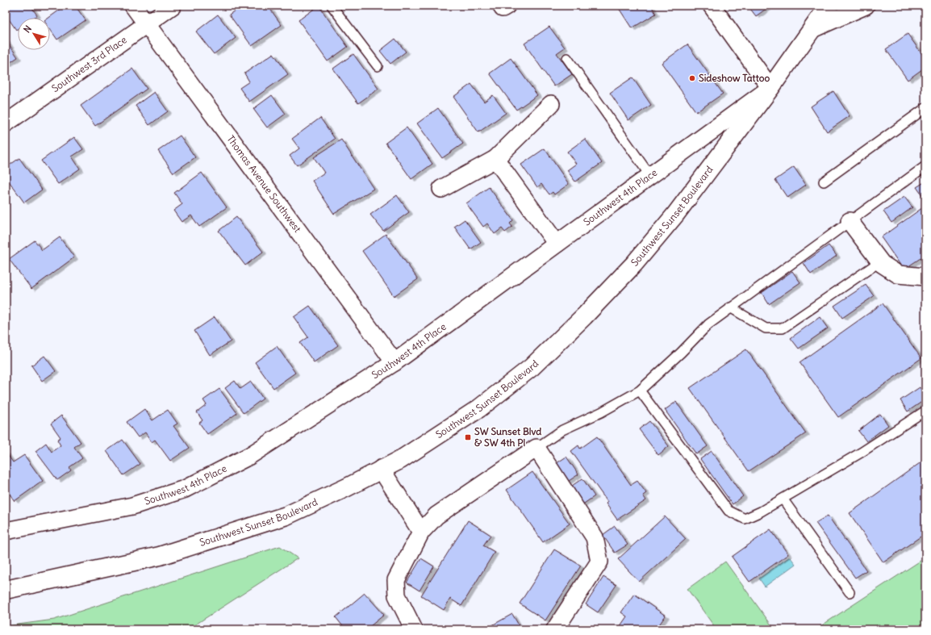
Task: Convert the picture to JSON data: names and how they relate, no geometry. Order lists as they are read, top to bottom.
{
  "streets": {
    "main road": ["Southwest Sunset Boulevard"],
    "street": ["Southwest 3rd Place", "Thomas Avenue Southwest", "Southwest 4th Place"]
  },
  "crossings": [
    ["Southwest 3rd Place", "Thomas Avenue Southwest"],
    ["Thomas Avenue Southwest", "Southwest 4th Place"],
    ["Southwest 4th Place", "Southwest Sunset Boulevard"]
  ],
  "places": {
    "other": ["Sideshow Tattoo"],
    "transit": ["SW Sunset Blvd & SW 4th Pl"]
  },
  "north": "top left"
}
